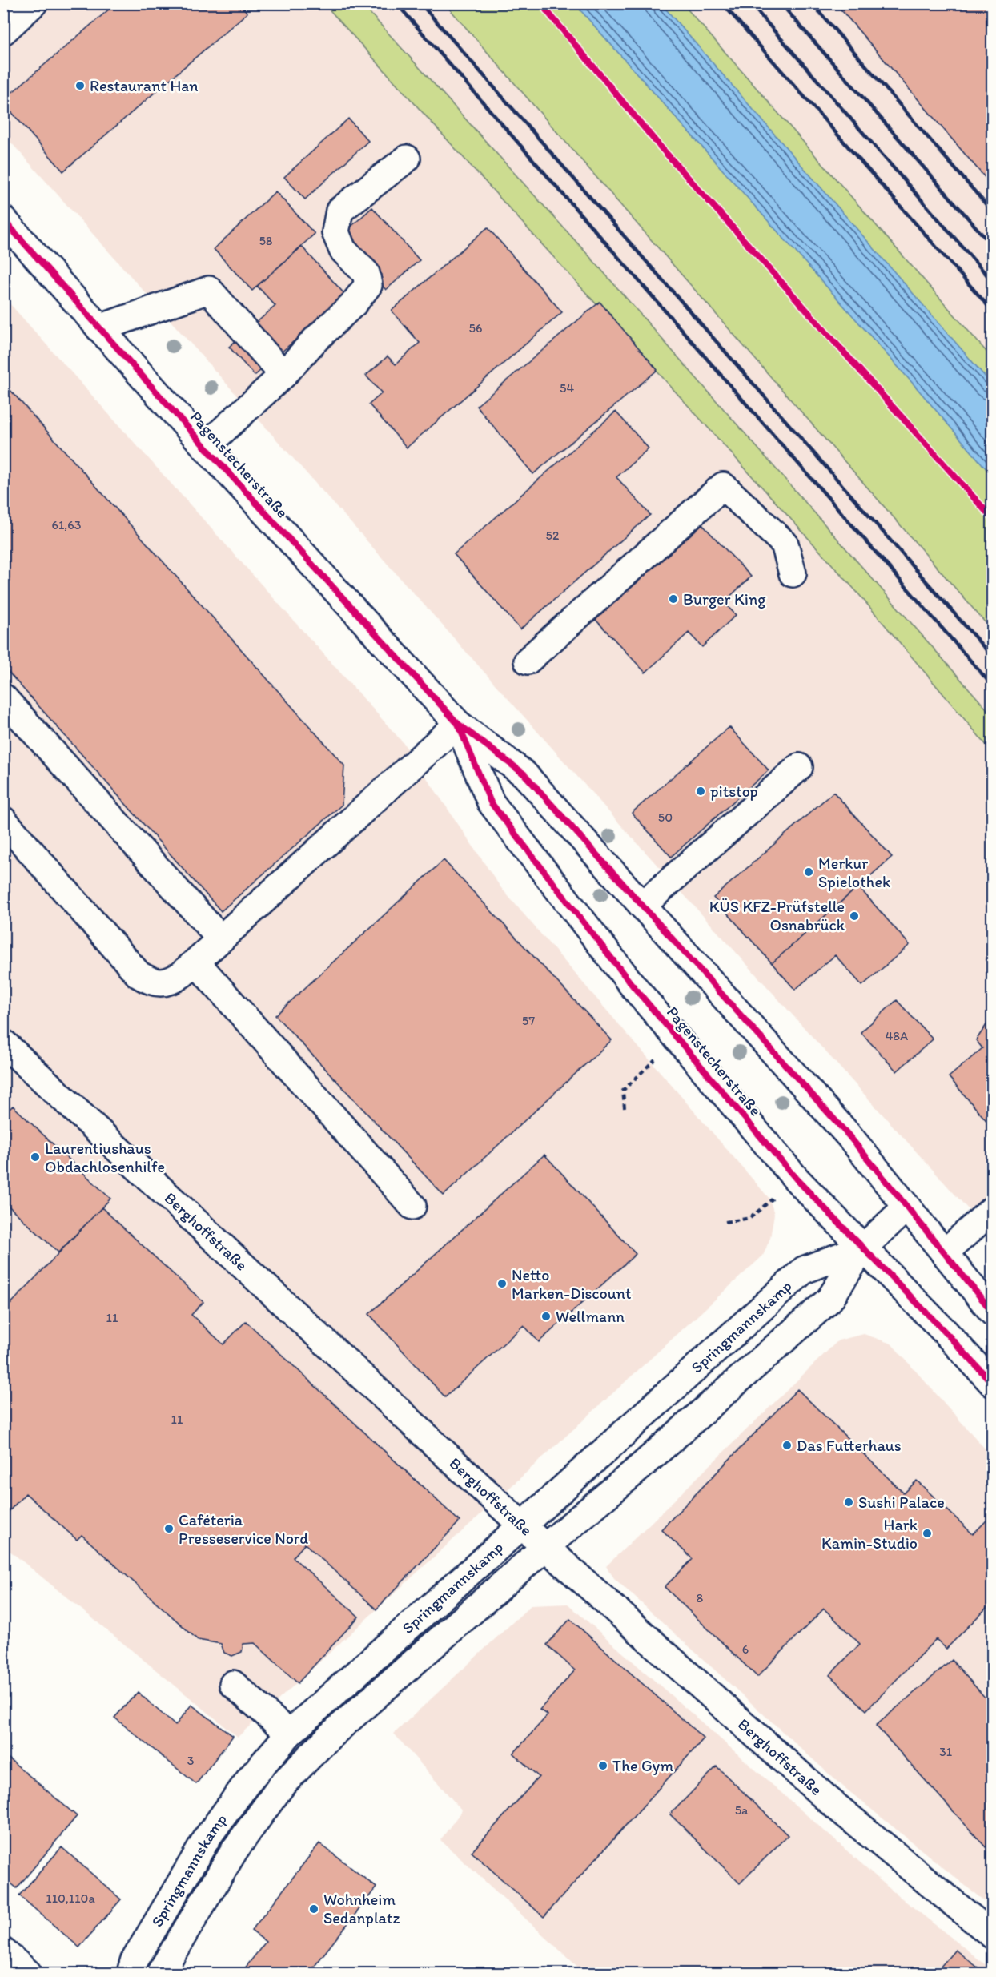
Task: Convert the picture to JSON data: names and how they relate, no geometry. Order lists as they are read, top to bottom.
{
  "streets": {
    "street": ["Pagenstecherstraße", "Berghoffstraße", "Springmannskamp"]
  },
  "crossings": [
    ["Pagenstecherstraße", "Springmannskamp"],
    ["Berghoffstraße", "Springmannskamp"]
  ],
  "places": [
    "Restaurant Han",
    "Burger King",
    "pitstop",
    "Merkur Spielothek",
    "KÜS KFZ-Prüfstelle Osnabrück",
    "Laurentiushaus Obdachlosenhilfe",
    "Netto Marken-Discount",
    "Wellmann",
    "Das Futterhaus",
    "Sushi Palace",
    "Caféteria Presseservice Nord",
    "Hark Kamin-Studio",
    "The Gym",
    "Wohnheim Sedanplatz"
  ],
  "house_numbers": [
    "58",
    "56",
    "54",
    "61,63",
    "52",
    "50",
    "57",
    "48A",
    "11",
    "11",
    "8",
    "6",
    "31",
    "3",
    "5a",
    "110,110a"
  ]
}
